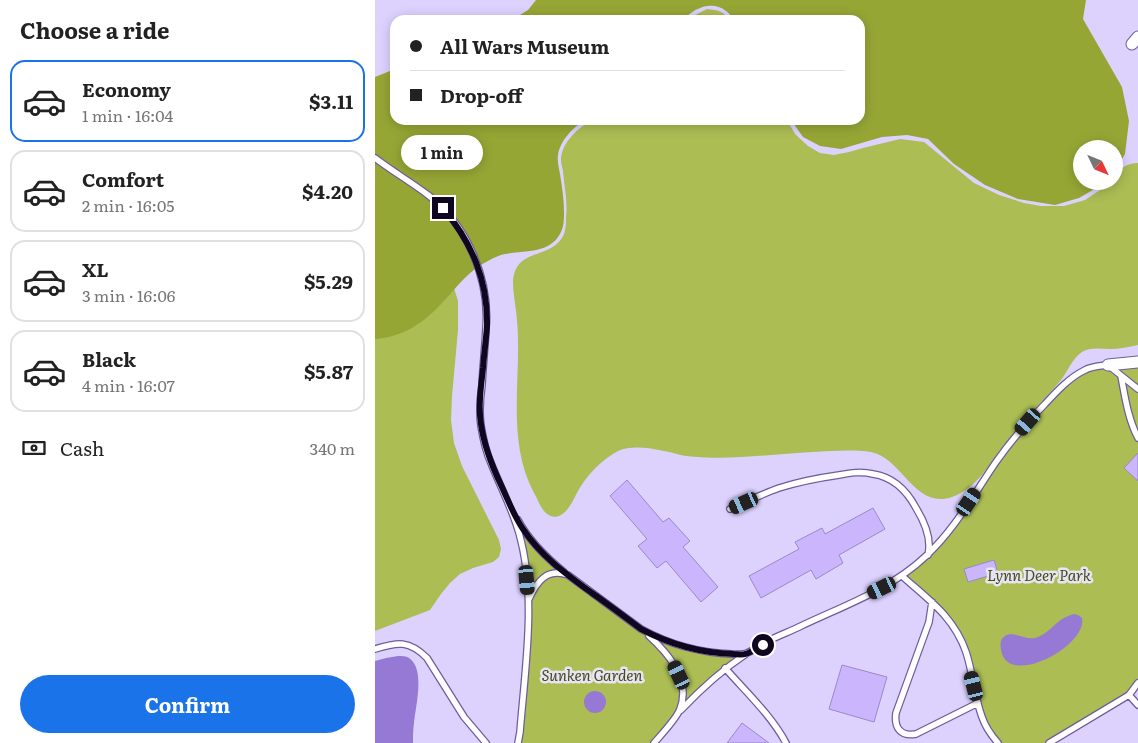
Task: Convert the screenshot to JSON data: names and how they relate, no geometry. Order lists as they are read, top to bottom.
{
  "parks": ["Lynn Deer Park", "Sunken Garden"],
  "north": "bottom right",
  "page": {
    "heading": "Choose a ride",
    "banner": ["All Wars Museum", "Drop-off"],
    "list": [
      {
        "name": "Economy",
        "note": "1 min · 16:04",
        "value": "$3.11"
      },
      {
        "name": "Comfort",
        "note": "2 min · 16:05",
        "value": "$4.20"
      },
      {
        "name": "XL",
        "note": "3 min · 16:06",
        "value": "$5.29"
      },
      {
        "name": "Black",
        "note": "4 min · 16:07",
        "value": "$5.87"
      }
    ],
    "bubble": "1 min",
    "pay": ["Cash", "340 m"],
    "buttons": "Confirm"
  }
}
